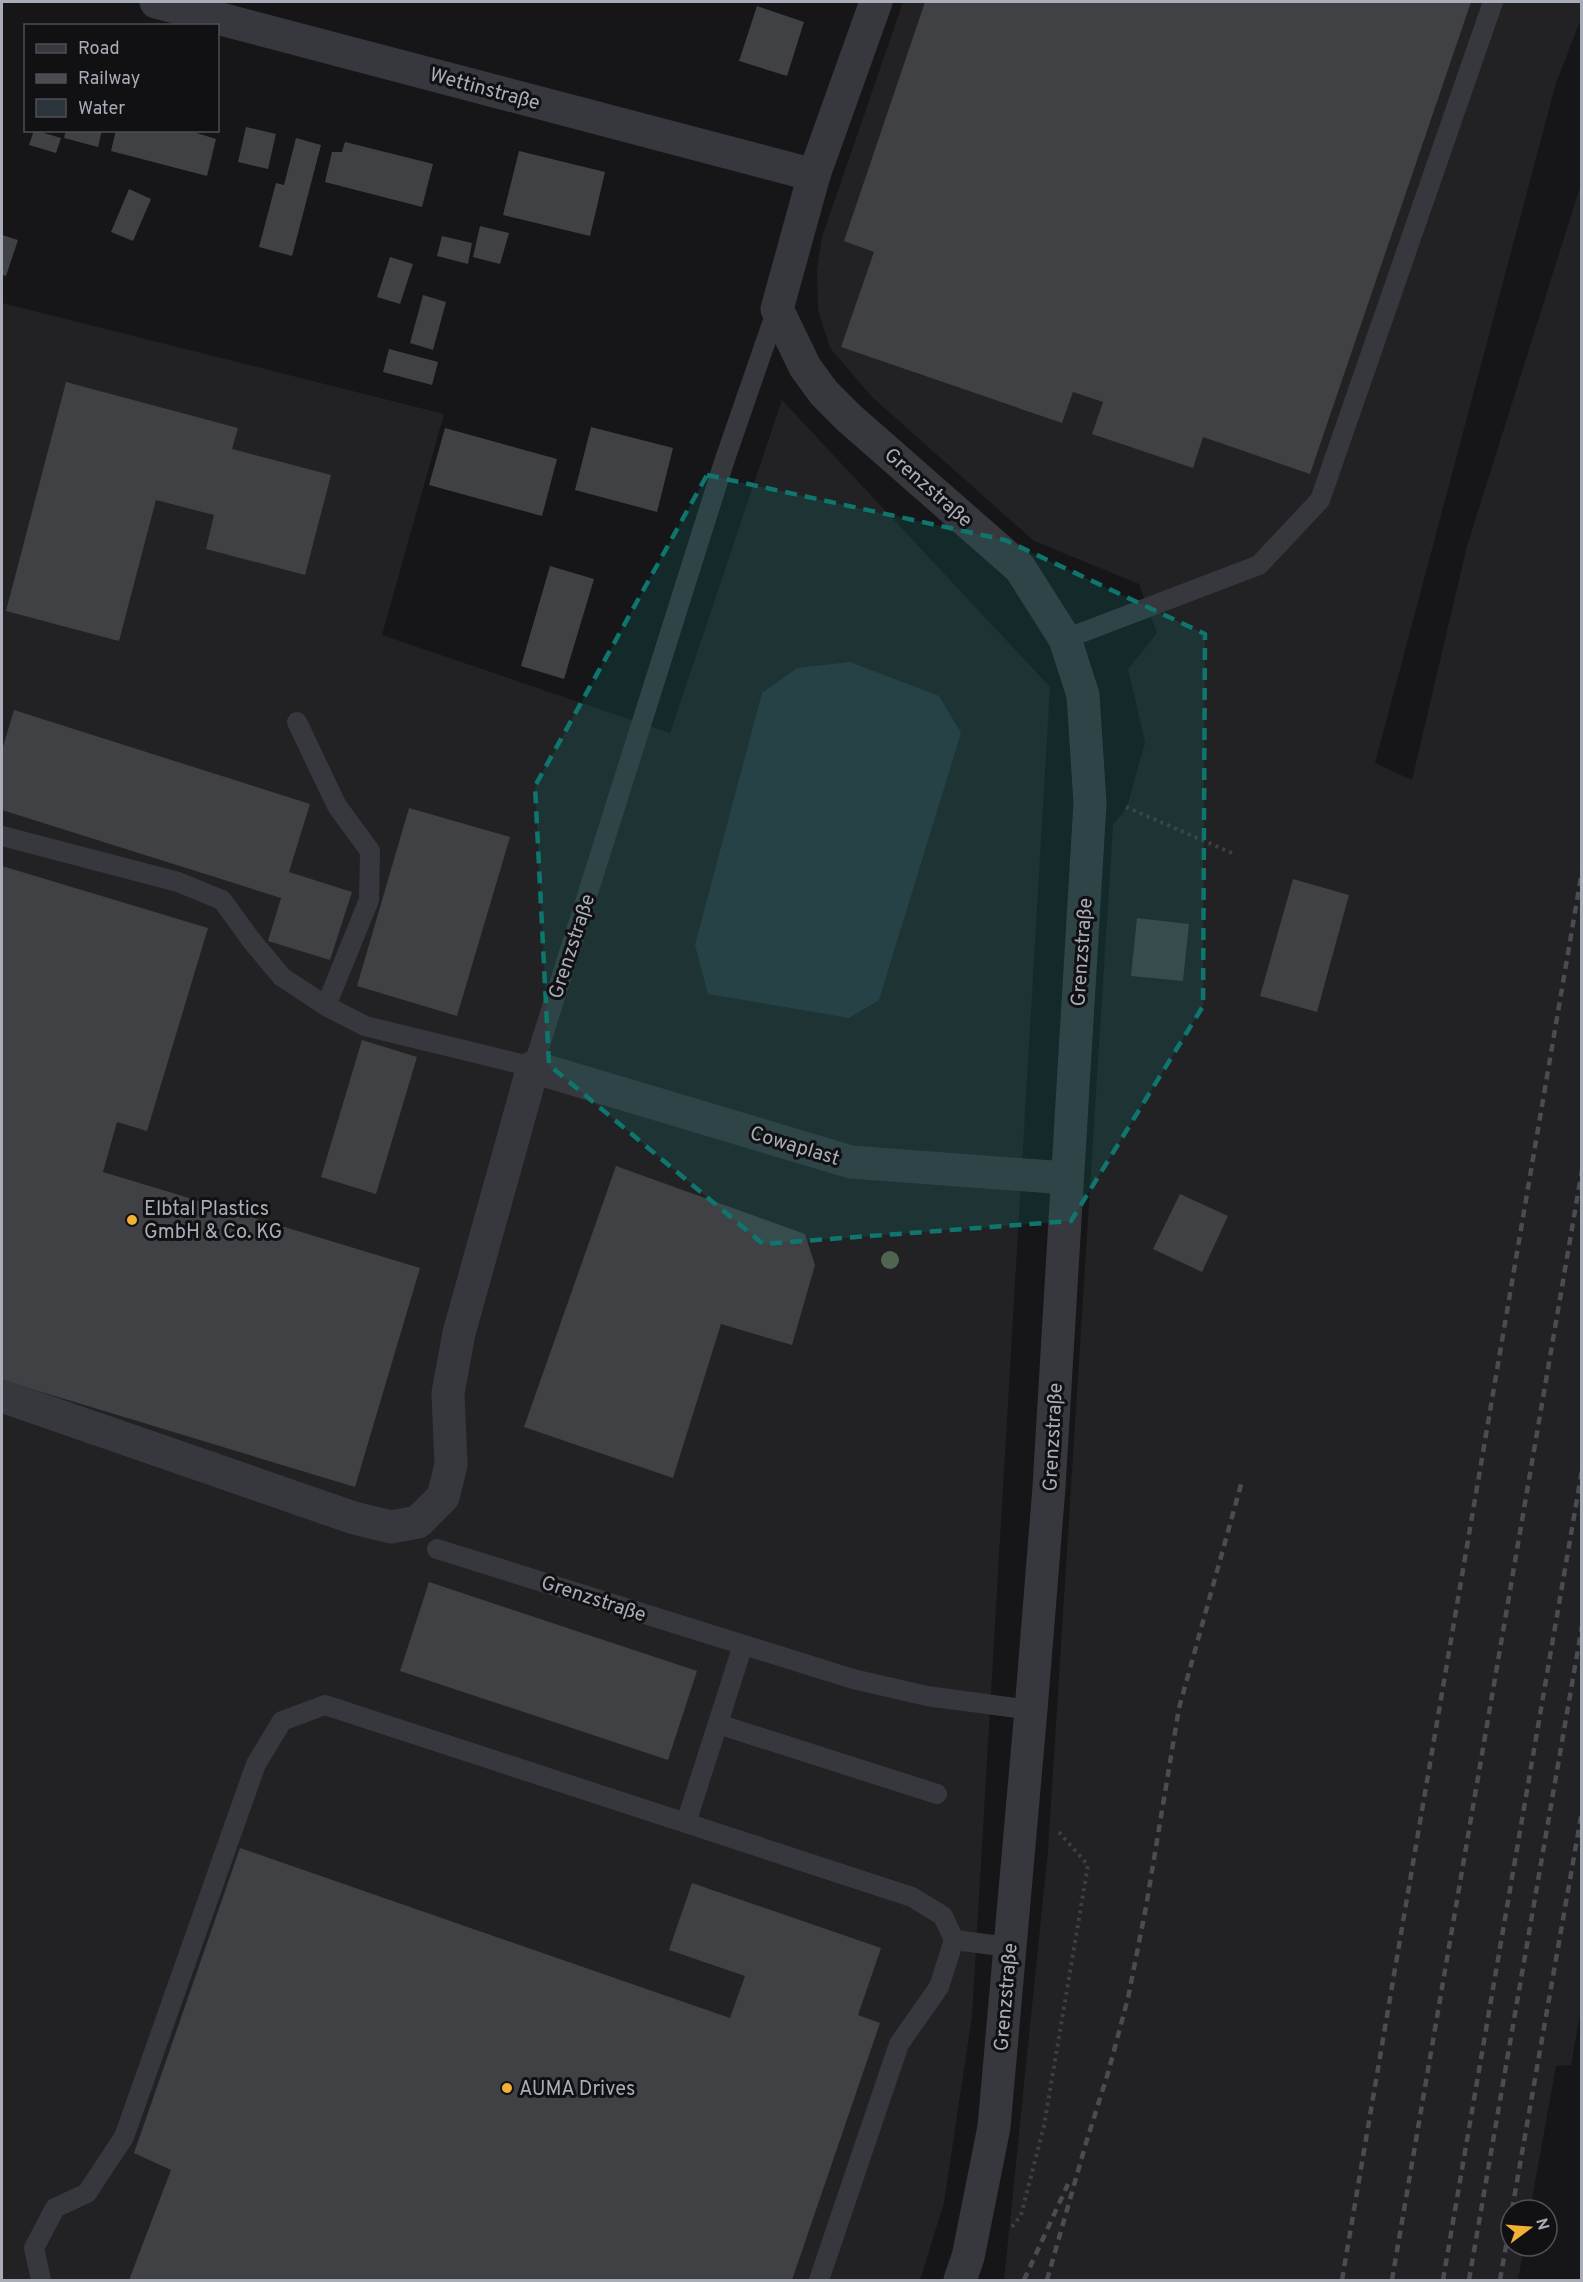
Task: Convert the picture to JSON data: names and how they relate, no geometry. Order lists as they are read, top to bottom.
{
  "streets": {
    "street": ["Wettinstraße", "Grenzstraße", "Cowaplast"]
  },
  "crossings": [
    ["Wettinstraße", "Grenzstraße"],
    ["Grenzstraße", "Cowaplast"]
  ],
  "places": ["Elbtal Plastics GmbH & Co. KG", "AUMA Drives"],
  "legend": ["Road", "Railway", "Water"],
  "north": "right"
}
